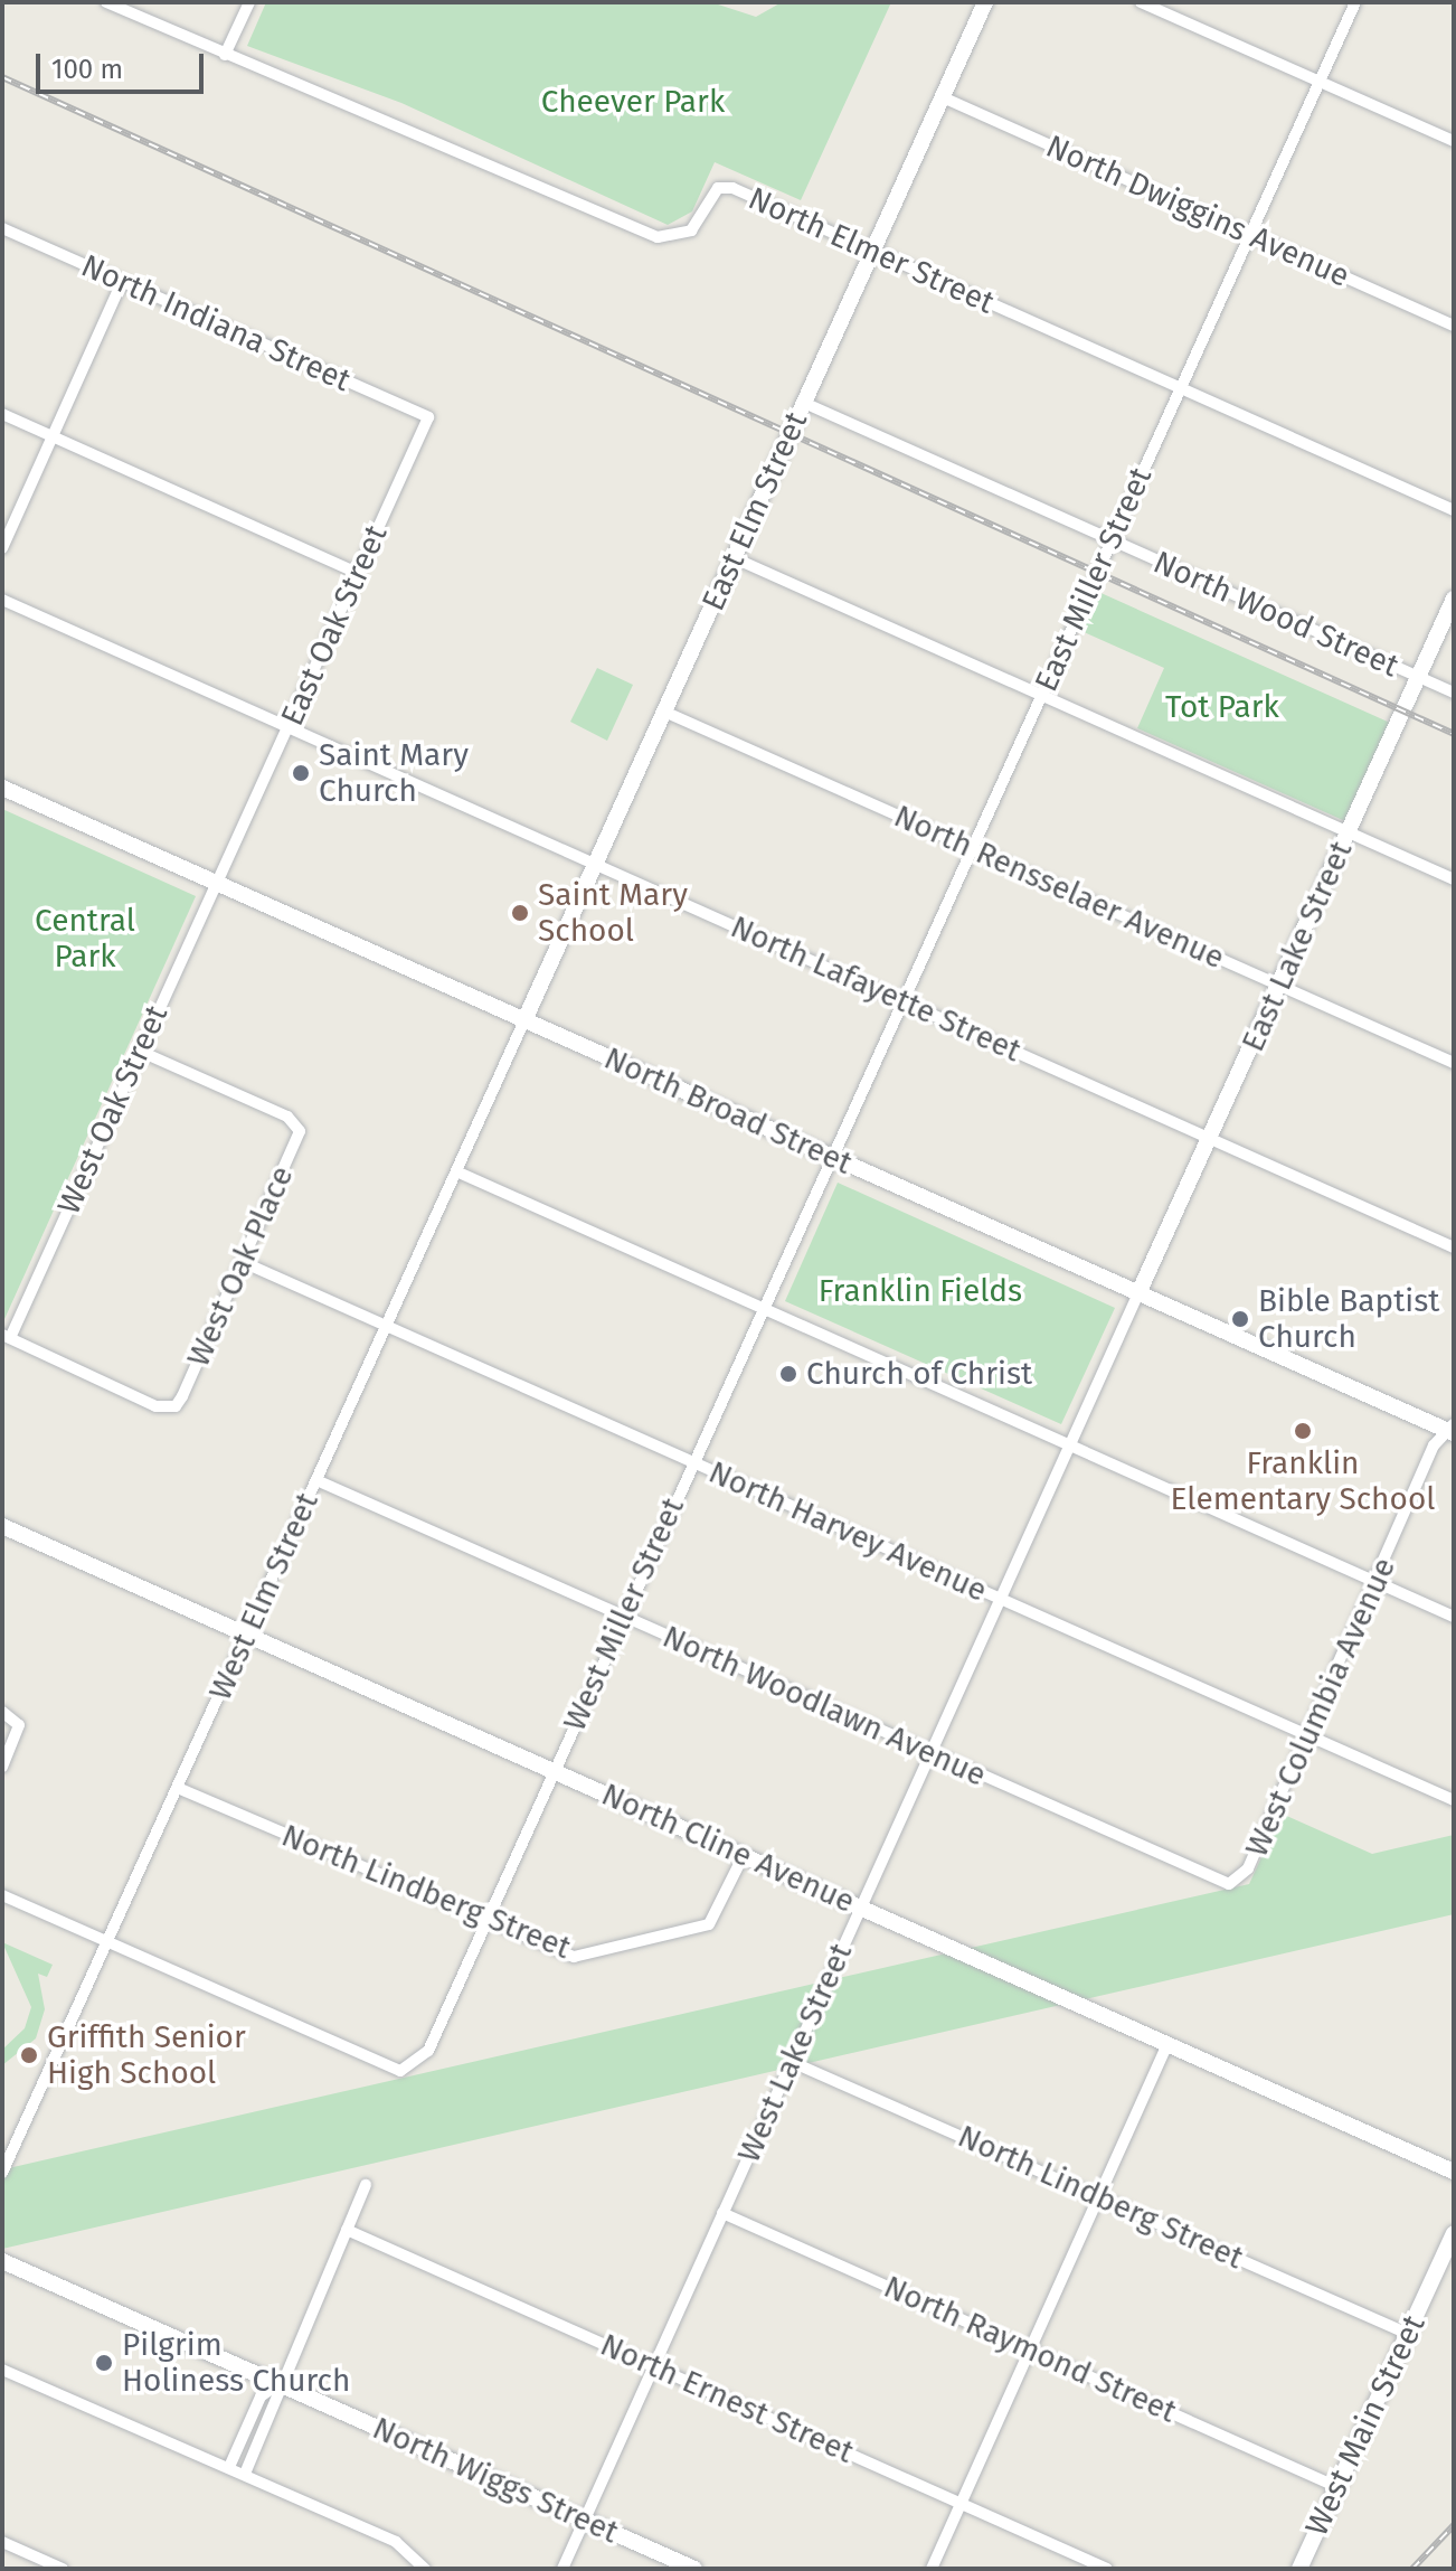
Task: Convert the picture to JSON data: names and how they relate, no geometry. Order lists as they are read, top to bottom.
{
  "streets": {
    "street": [
      "North Dwiggins Avenue",
      "North Elmer Street",
      "North Indiana Street",
      "East Elm Street",
      "East Miller Street",
      "North Wood Street",
      "East Oak Street",
      "North Rensselaer Avenue",
      "East Lake Street",
      "North Lafayette Street",
      "West Oak Street",
      "North Broad Street",
      "West Oak Place",
      "North Harvey Avenue",
      "West Elm Street",
      "West Miller Street",
      "North Woodlawn Avenue",
      "West Columbia Avenue",
      "North Cline Avenue",
      "North Lindberg Street",
      "West Lake Street",
      "North Raymond Street",
      "North Ernest Street",
      "West Main Street",
      "North Wiggs Street"
    ]
  },
  "crossings": [
    ["North Dwiggins Avenue", "East Elm Street"],
    ["North Dwiggins Avenue", "East Miller Street"],
    ["North Elmer Street", "East Elm Street"],
    ["North Elmer Street", "East Miller Street"],
    ["North Indiana Street", "East Oak Street"],
    ["East Elm Street", "North Wood Street"],
    ["East Elm Street", "North Rensselaer Avenue"],
    ["East Elm Street", "North Lafayette Street"],
    ["East Elm Street", "North Broad Street"],
    ["East Elm Street", "West Elm Street"],
    ["East Miller Street", "North Wood Street"],
    ["East Miller Street", "North Rensselaer Avenue"],
    ["East Miller Street", "North Lafayette Street"],
    ["East Miller Street", "North Broad Street"],
    ["East Miller Street", "West Miller Street"],
    ["North Wood Street", "East Lake Street"],
    ["East Oak Street", "North Lafayette Street"],
    ["East Oak Street", "West Oak Street"],
    ["East Oak Street", "North Broad Street"],
    ["North Rensselaer Avenue", "East Lake Street"],
    ["East Lake Street", "North Lafayette Street"],
    ["East Lake Street", "North Broad Street"],
    ["East Lake Street", "West Lake Street"],
    ["West Oak Street", "North Broad Street"],
    ["West Oak Street", "West Oak Place"],
    ["North Broad Street", "West Elm Street"],
    ["North Broad Street", "West Miller Street"],
    ["North Broad Street", "West Columbia Avenue"],
    ["North Broad Street", "West Lake Street"],
    ["West Oak Place", "North Harvey Avenue"],
    ["North Harvey Avenue", "West Elm Street"],
    ["North Harvey Avenue", "West Miller Street"],
    ["North Harvey Avenue", "West Columbia Avenue"],
    ["North Harvey Avenue", "West Lake Street"],
    ["West Elm Street", "West Miller Street"],
    ["West Elm Street", "North Woodlawn Avenue"],
    ["West Elm Street", "North Cline Avenue"],
    ["West Elm Street", "North Lindberg Street"],
    ["West Miller Street", "North Woodlawn Avenue"],
    ["West Miller Street", "North Cline Avenue"],
    ["West Miller Street", "North Lindberg Street"],
    ["North Woodlawn Avenue", "West Columbia Avenue"],
    ["North Woodlawn Avenue", "West Lake Street"],
    ["North Cline Avenue", "North Lindberg Street"],
    ["North Cline Avenue", "West Lake Street"],
    ["North Lindberg Street", "West Lake Street"],
    ["North Lindberg Street", "West Main Street"],
    ["West Lake Street", "North Raymond Street"],
    ["West Lake Street", "North Ernest Street"],
    ["West Lake Street", "North Wiggs Street"],
    ["North Raymond Street", "West Main Street"]
  ],
  "parks": [
    "Cheever Park",
    "Tot Park",
    "Central Park",
    "Franklin Fields"
  ],
  "places": [
    "Saint Mary Church",
    "Saint Mary School",
    "Bible Baptist Church",
    "Church of Christ",
    "Franklin Elementary School",
    "Griffith Senior High School",
    "Pilgrim Holiness Church"
  ],
  "scale_bar": "100 m"
}
